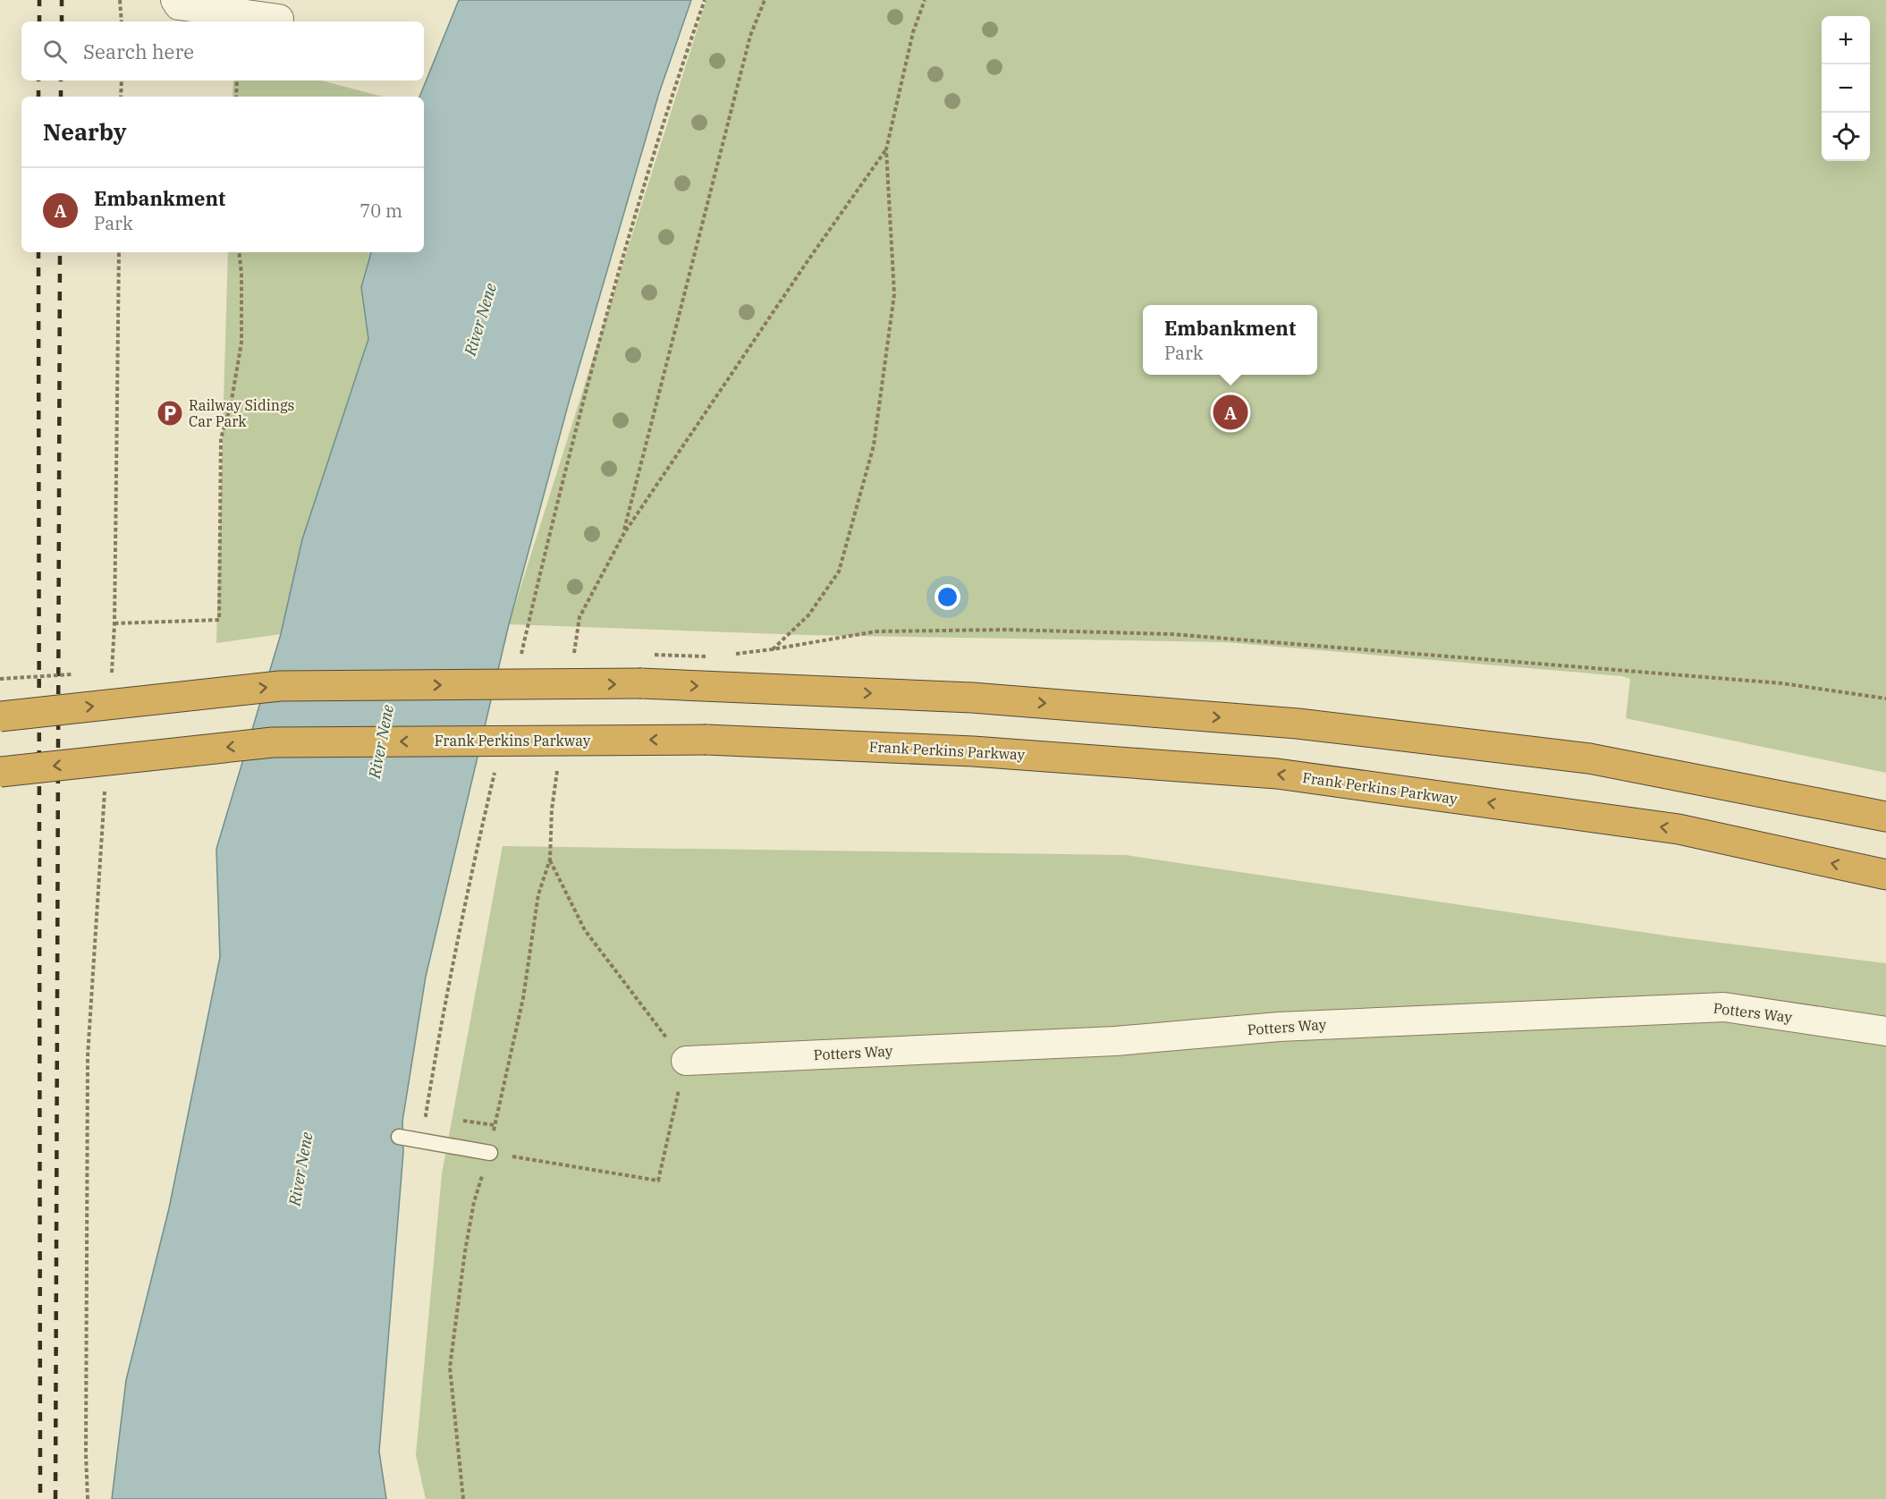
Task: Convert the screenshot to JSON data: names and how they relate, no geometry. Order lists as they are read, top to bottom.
{
  "streets": {
    "highway": ["Frank Perkins Parkway"],
    "street": ["Potters Way"]
  },
  "water": ["River Nene"],
  "places": {
    "parking": ["Railway Sidings Car Park"]
  },
  "page": {
    "map_buttons": ["+", "−"],
    "search": "Search here",
    "heading": "Nearby",
    "list": [
      {
        "mark": "A",
        "name": "Embankment",
        "note": "Park",
        "value": "70 m"
      }
    ],
    "popup": ["Embankment", "Park"],
    "pins": "A"
  }
}
